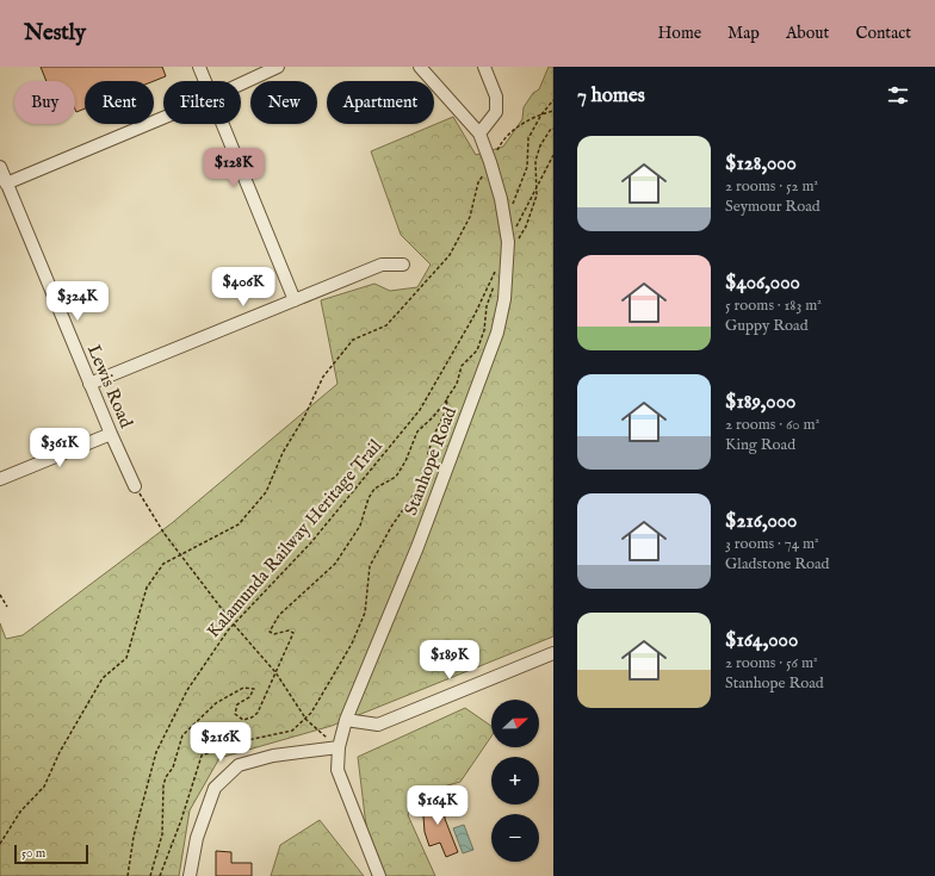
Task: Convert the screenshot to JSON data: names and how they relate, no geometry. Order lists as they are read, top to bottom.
{
  "streets": {
    "street": ["Lewis Road", "Stanhope Road"],
    "path": ["Kalamunda Railway Heritage Trail"]
  },
  "scale_bar": "50 m",
  "north": "right",
  "page": {
    "header": "Nestly",
    "nav": [
      "Home",
      "Map",
      "About",
      "Contact"
    ],
    "heading": "7 homes",
    "chip": [
      "Buy",
      "Rent",
      "Filters",
      "New",
      "Apartment"
    ],
    "list": [
      {
        "name": "$128,000",
        "note": "2 rooms · 52 m² · Seymour Road"
      },
      {
        "name": "$406,000",
        "note": "5 rooms · 183 m² · Guppy Road"
      },
      {
        "name": "$189,000",
        "note": "2 rooms · 60 m² · King Road"
      },
      {
        "name": "$216,000",
        "note": "3 rooms · 74 m² · Gladstone Road"
      },
      {
        "name": "$164,000",
        "note": "2 rooms · 56 m² · Stanhope Road"
      }
    ],
    "price": [
      "$128K",
      "$406K",
      "$324K",
      "$361K",
      "$189K",
      "$216K",
      "$164K"
    ],
    "map_buttons": ["+", "−"],
    "scale": "50 m"
  }
}
